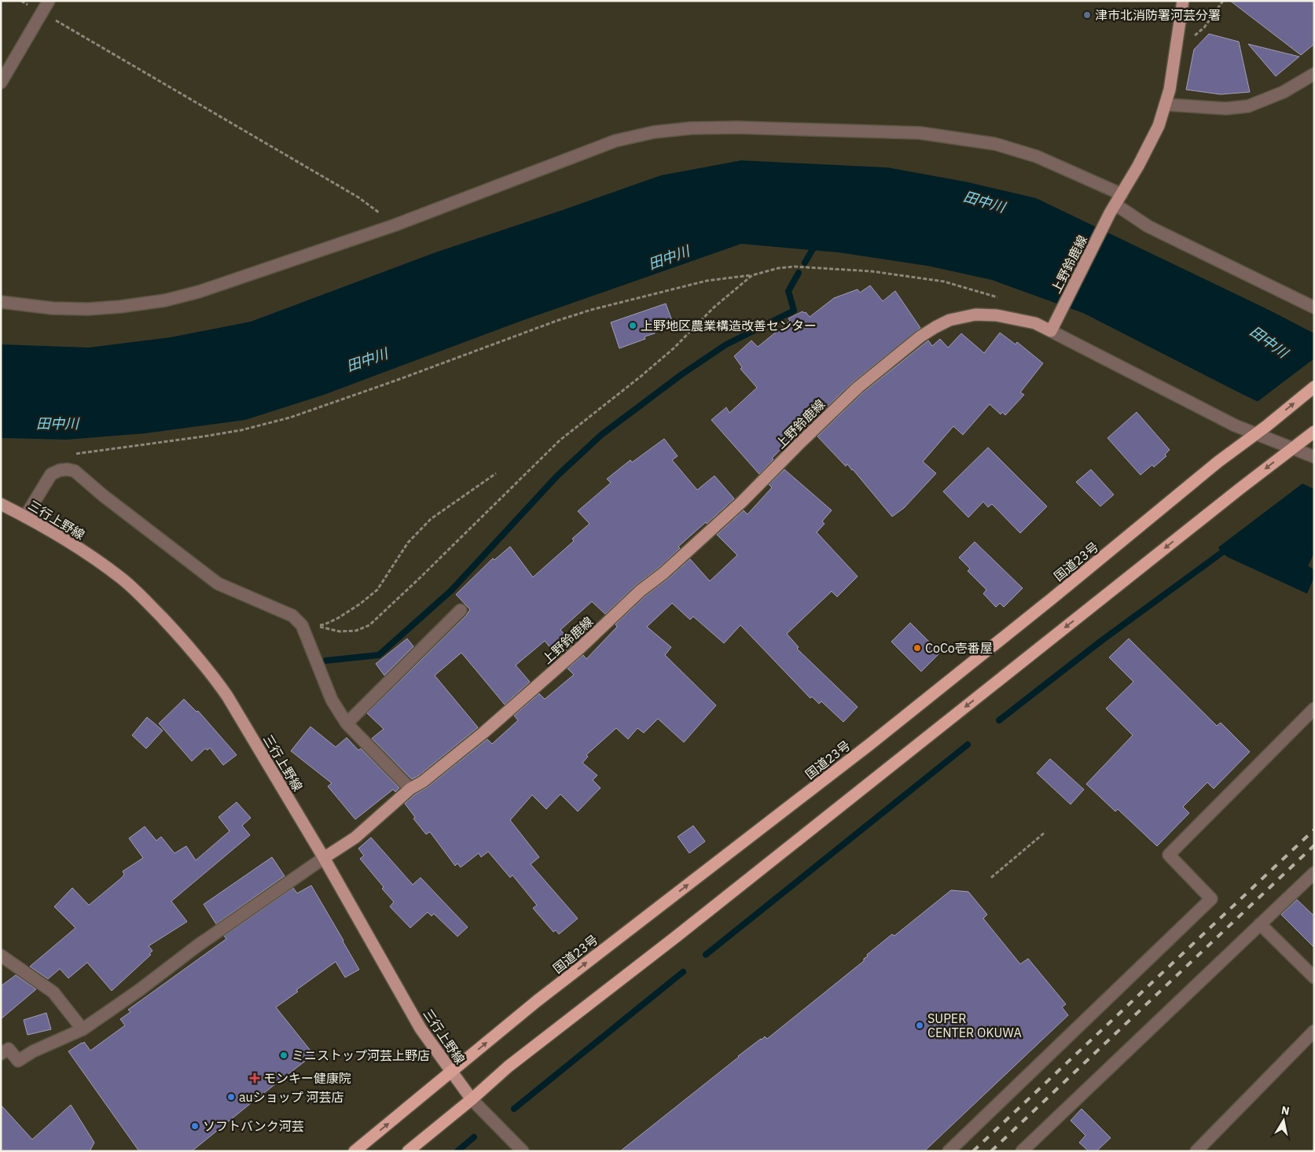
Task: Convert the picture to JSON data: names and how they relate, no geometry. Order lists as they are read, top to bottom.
{
  "streets": {
    "highway": ["国道23号"],
    "main road": ["上野鈴鹿線", "三行上野線"]
  },
  "crossings": [
    ["上野鈴鹿線", "三行上野線"],
    ["三行上野線", "国道23号"]
  ],
  "water": ["田中川"],
  "places": {
    "other": [
      "津市北消防署河芸分署",
      "上野地区農業構造改善センター",
      "CoCo壱番屋",
      "SUPER CENTER OKUWA",
      "ミニストップ河芸上野店",
      "auショップ 河芸店",
      "ソフトバンク河芸"
    ],
    "health": ["モンキー健康院"]
  },
  "north": "top"
}
